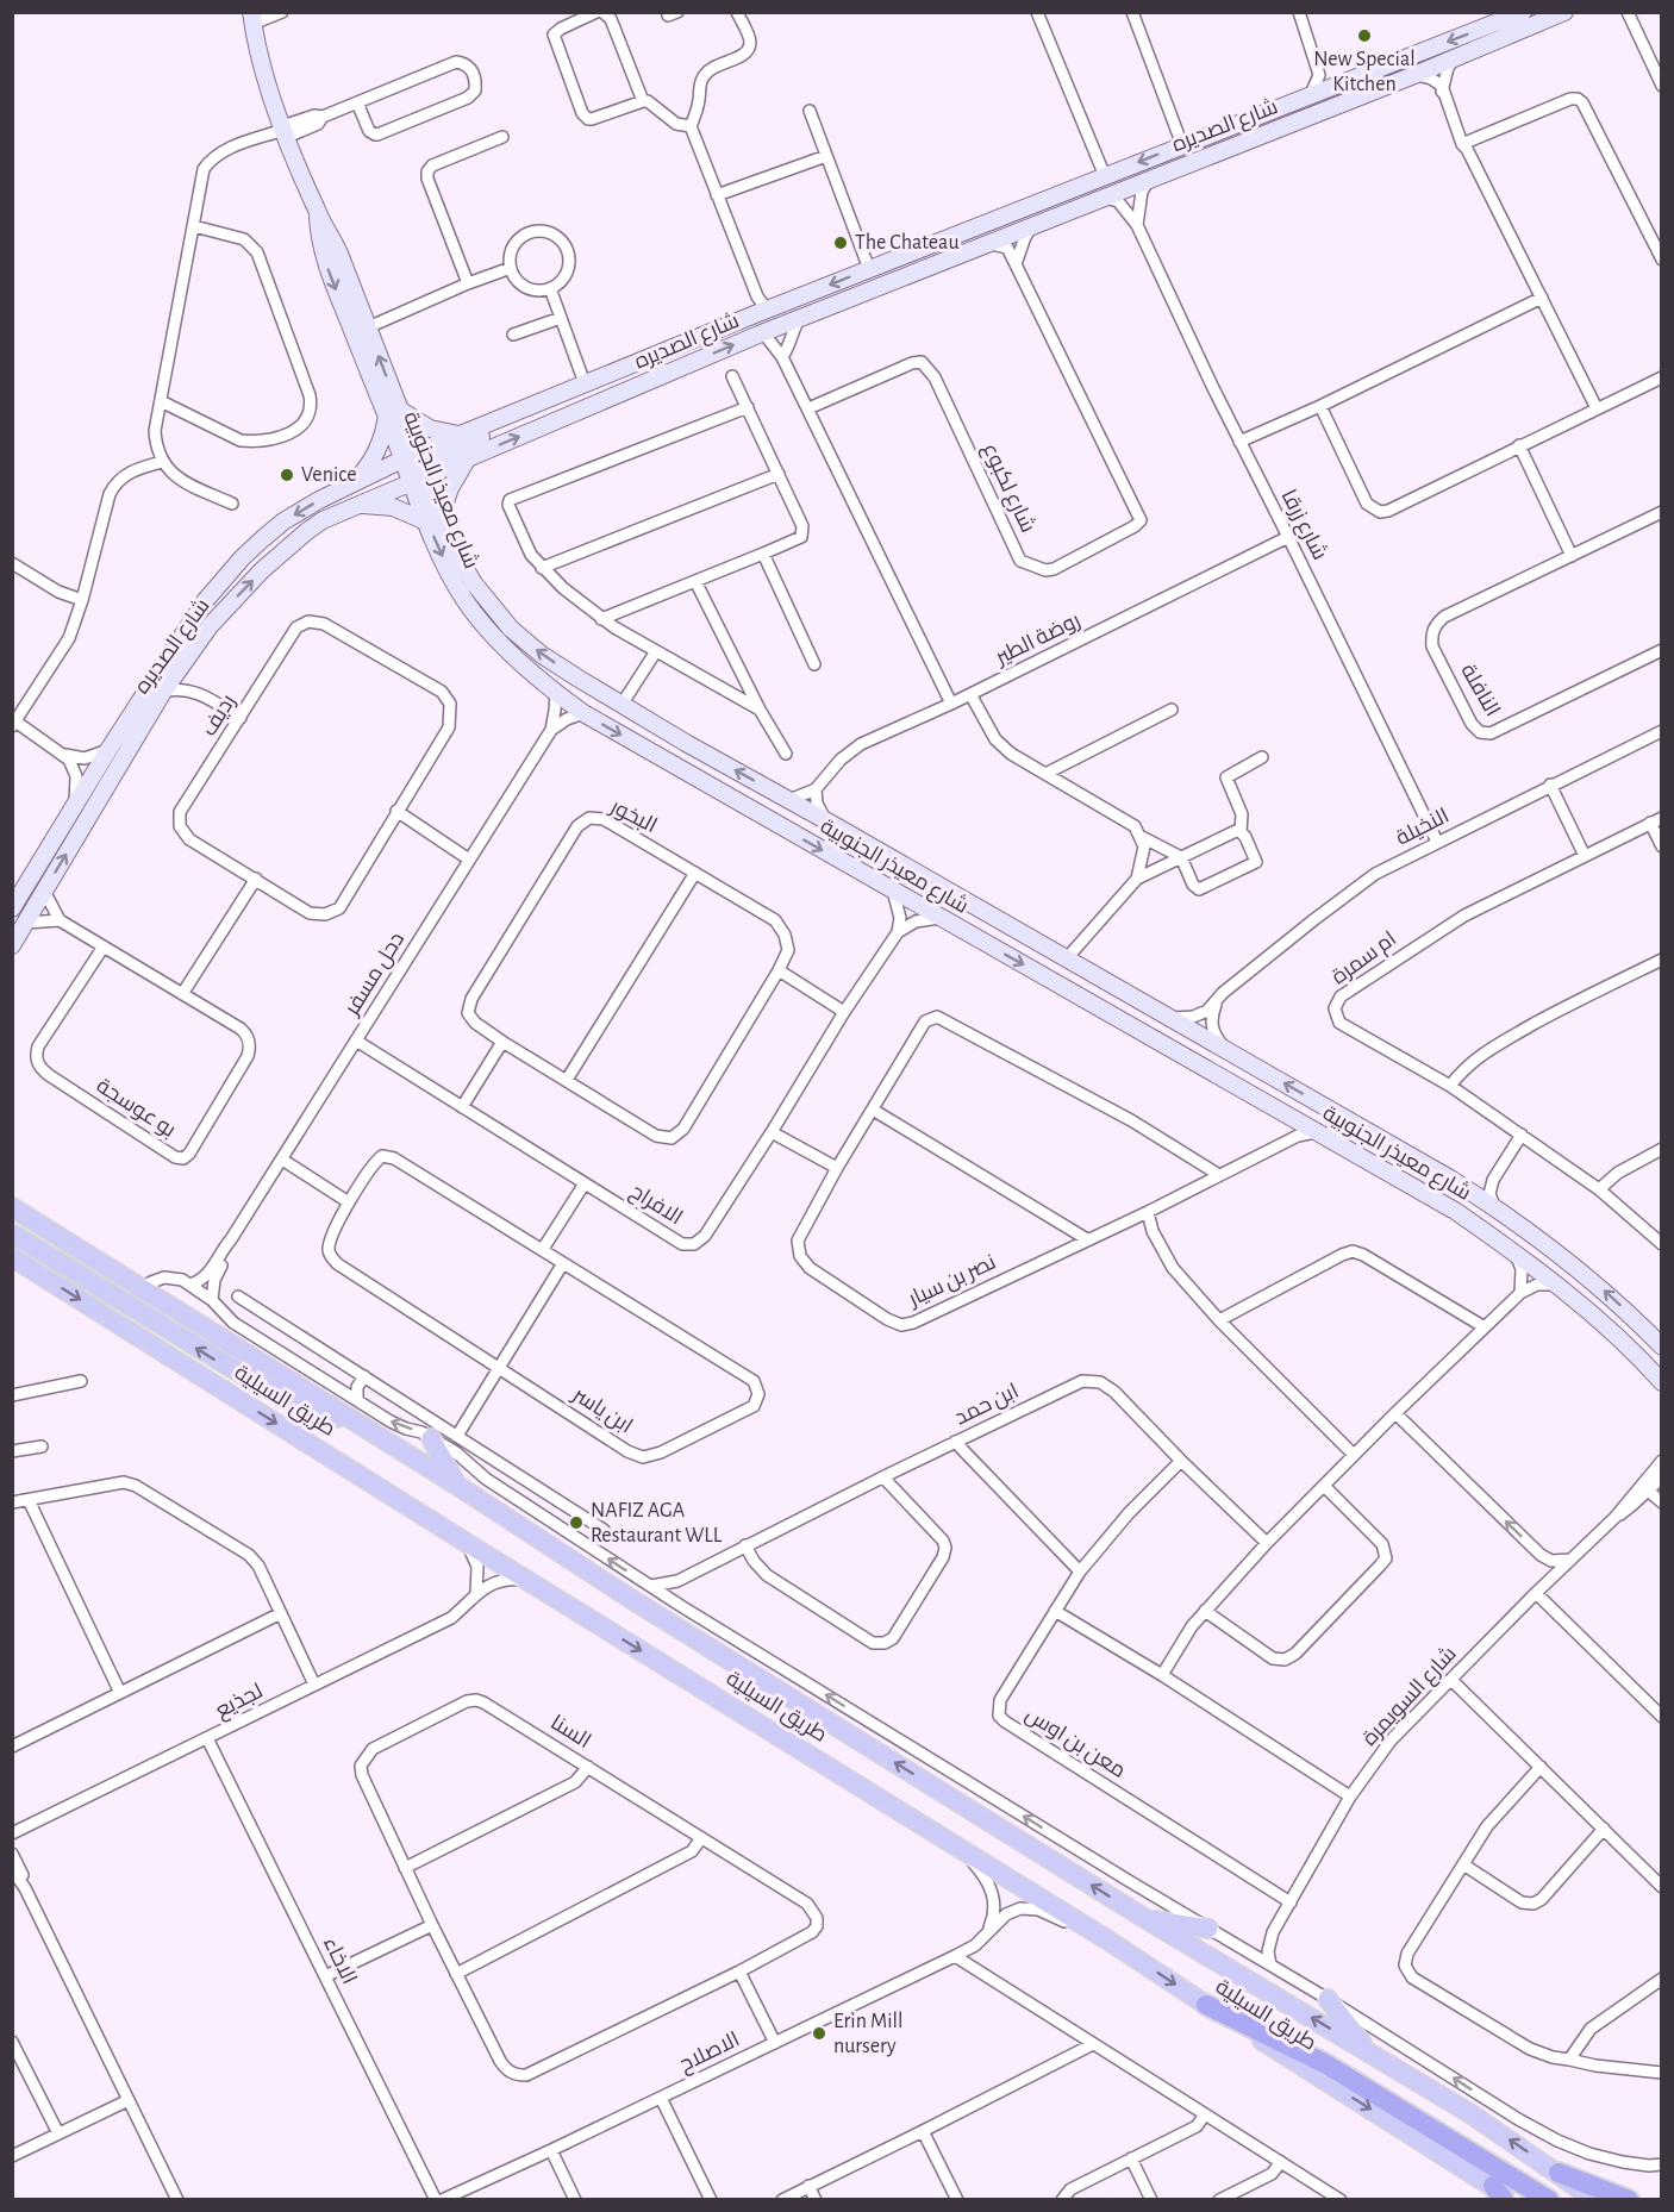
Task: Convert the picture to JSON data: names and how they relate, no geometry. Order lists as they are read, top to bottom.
{
  "streets": {
    "main road": ["شارع الصديره", "شارع معيذر الجنوبية", "طريق السيلية"],
    "street": [
      "شارع لكبوع",
      "شارع زرقا",
      "روضة الطير",
      "النافلة",
      "رديف",
      "البخور",
      "النخيلة",
      "ام سمرة",
      "دحل مسفر",
      "بو عوسجة",
      "الافراح",
      "نصر بن سيار",
      "ابن حمد",
      "ابن ياسر",
      "شارع السويمرة",
      "لجذيع",
      "السنا",
      "معن بن اوس",
      "الاخاء",
      "الاصلاح"
    ]
  },
  "crossings": [
    ["شارع الصديره", "شارع لكبوع"],
    ["شارع الصديره", "شارع معيذر الجنوبية"],
    ["شارع الصديره", "شارع زرقا"],
    ["شارع معيذر الجنوبية", "روضة الطير"],
    ["شارع معيذر الجنوبية", "النخيلة"],
    ["شارع معيذر الجنوبية", "دحل مسفر"],
    ["شارع معيذر الجنوبية", "نصر بن سيار"],
    ["شارع زرقا", "روضة الطير"],
    ["شارع زرقا", "النخيلة"],
    ["دحل مسفر", "الافراح"],
    ["دحل مسفر", "طريق السيلية"],
    ["طريق السيلية", "ابن حمد"],
    ["طريق السيلية", "شارع السويمرة"],
    ["طريق السيلية", "لجذيع"],
    ["طريق السيلية", "الاصلاح"],
    ["ابن حمد", "معن بن اوس"],
    ["شارع السويمرة", "معن بن اوس"],
    ["لجذيع", "الاخاء"]
  ],
  "places": [
    "New Special Kitchen",
    "The Chateau",
    "Venice",
    "NAFIZ AGA Restaurant WLL",
    "Erin Mill nursery"
  ]
}
